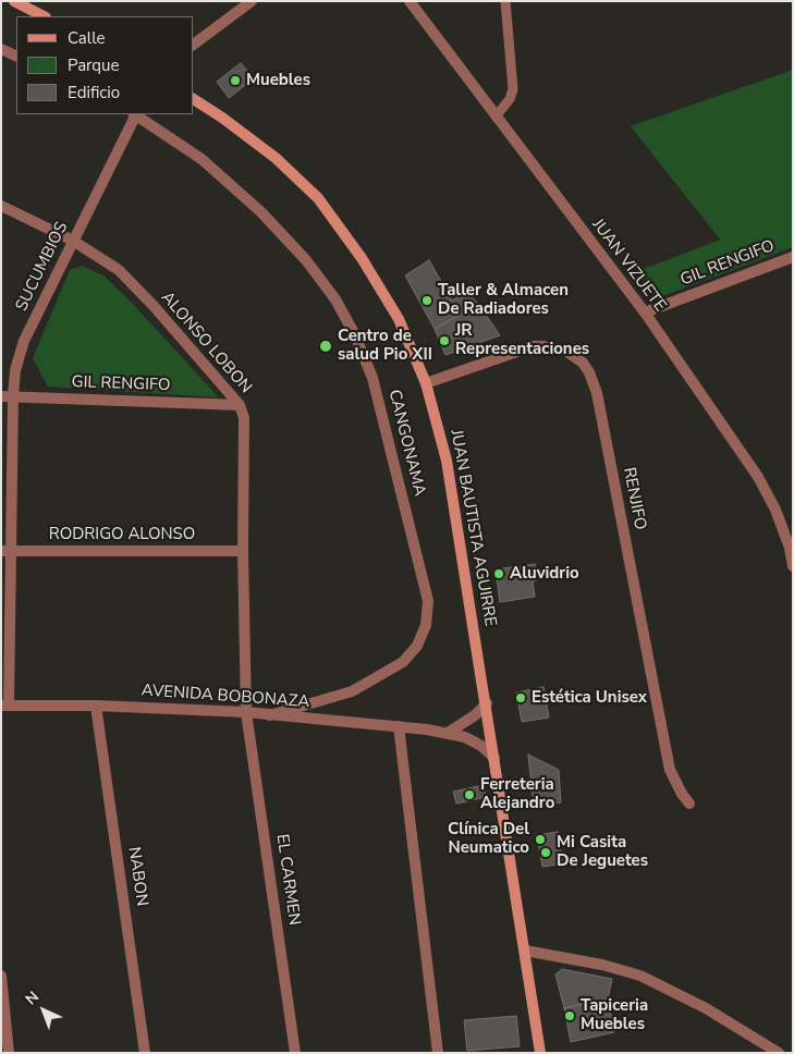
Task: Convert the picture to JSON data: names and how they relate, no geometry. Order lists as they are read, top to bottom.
{
  "streets": {
    "main road": ["JUAN BAUTISTA AGUIRRE"],
    "street": [
      "GIL RENGIFO",
      "JUAN VIZUETE",
      "SUCUMBIOS",
      "ALONSO LOBON",
      "CANGONAMA",
      "RENJIFO",
      "RODRIGO ALONSO",
      "AVENIDA BOBONAZA",
      "NABON",
      "EL CARMEN"
    ]
  },
  "crossings": [
    ["GIL RENGIFO", "JUAN VIZUETE"],
    ["GIL RENGIFO", "SUCUMBIOS"],
    ["GIL RENGIFO", "ALONSO LOBON"],
    ["SUCUMBIOS", "ALONSO LOBON"],
    ["SUCUMBIOS", "CANGONAMA"],
    ["SUCUMBIOS", "RODRIGO ALONSO"],
    ["SUCUMBIOS", "AVENIDA BOBONAZA"],
    ["ALONSO LOBON", "RODRIGO ALONSO"],
    ["ALONSO LOBON", "AVENIDA BOBONAZA"],
    ["ALONSO LOBON", "EL CARMEN"],
    ["CANGONAMA", "AVENIDA BOBONAZA"],
    ["RENJIFO", "JUAN BAUTISTA AGUIRRE"],
    ["JUAN BAUTISTA AGUIRRE", "AVENIDA BOBONAZA"],
    ["AVENIDA BOBONAZA", "NABON"],
    ["AVENIDA BOBONAZA", "EL CARMEN"]
  ],
  "places": [
    "Muebles",
    "Taller & Almacen De Radiadores",
    "JR Representaciones",
    "Centro de salud Pio XII",
    "Aluvidrio",
    "Estética Unisex",
    "Ferreteria Alejandro",
    "Clínica Del Neumatico",
    "Mi Casita De Jeguetes",
    "Tapiceria Muebles"
  ],
  "legend": ["Calle", "Parque", "Edificio"],
  "north": "top left"
}
